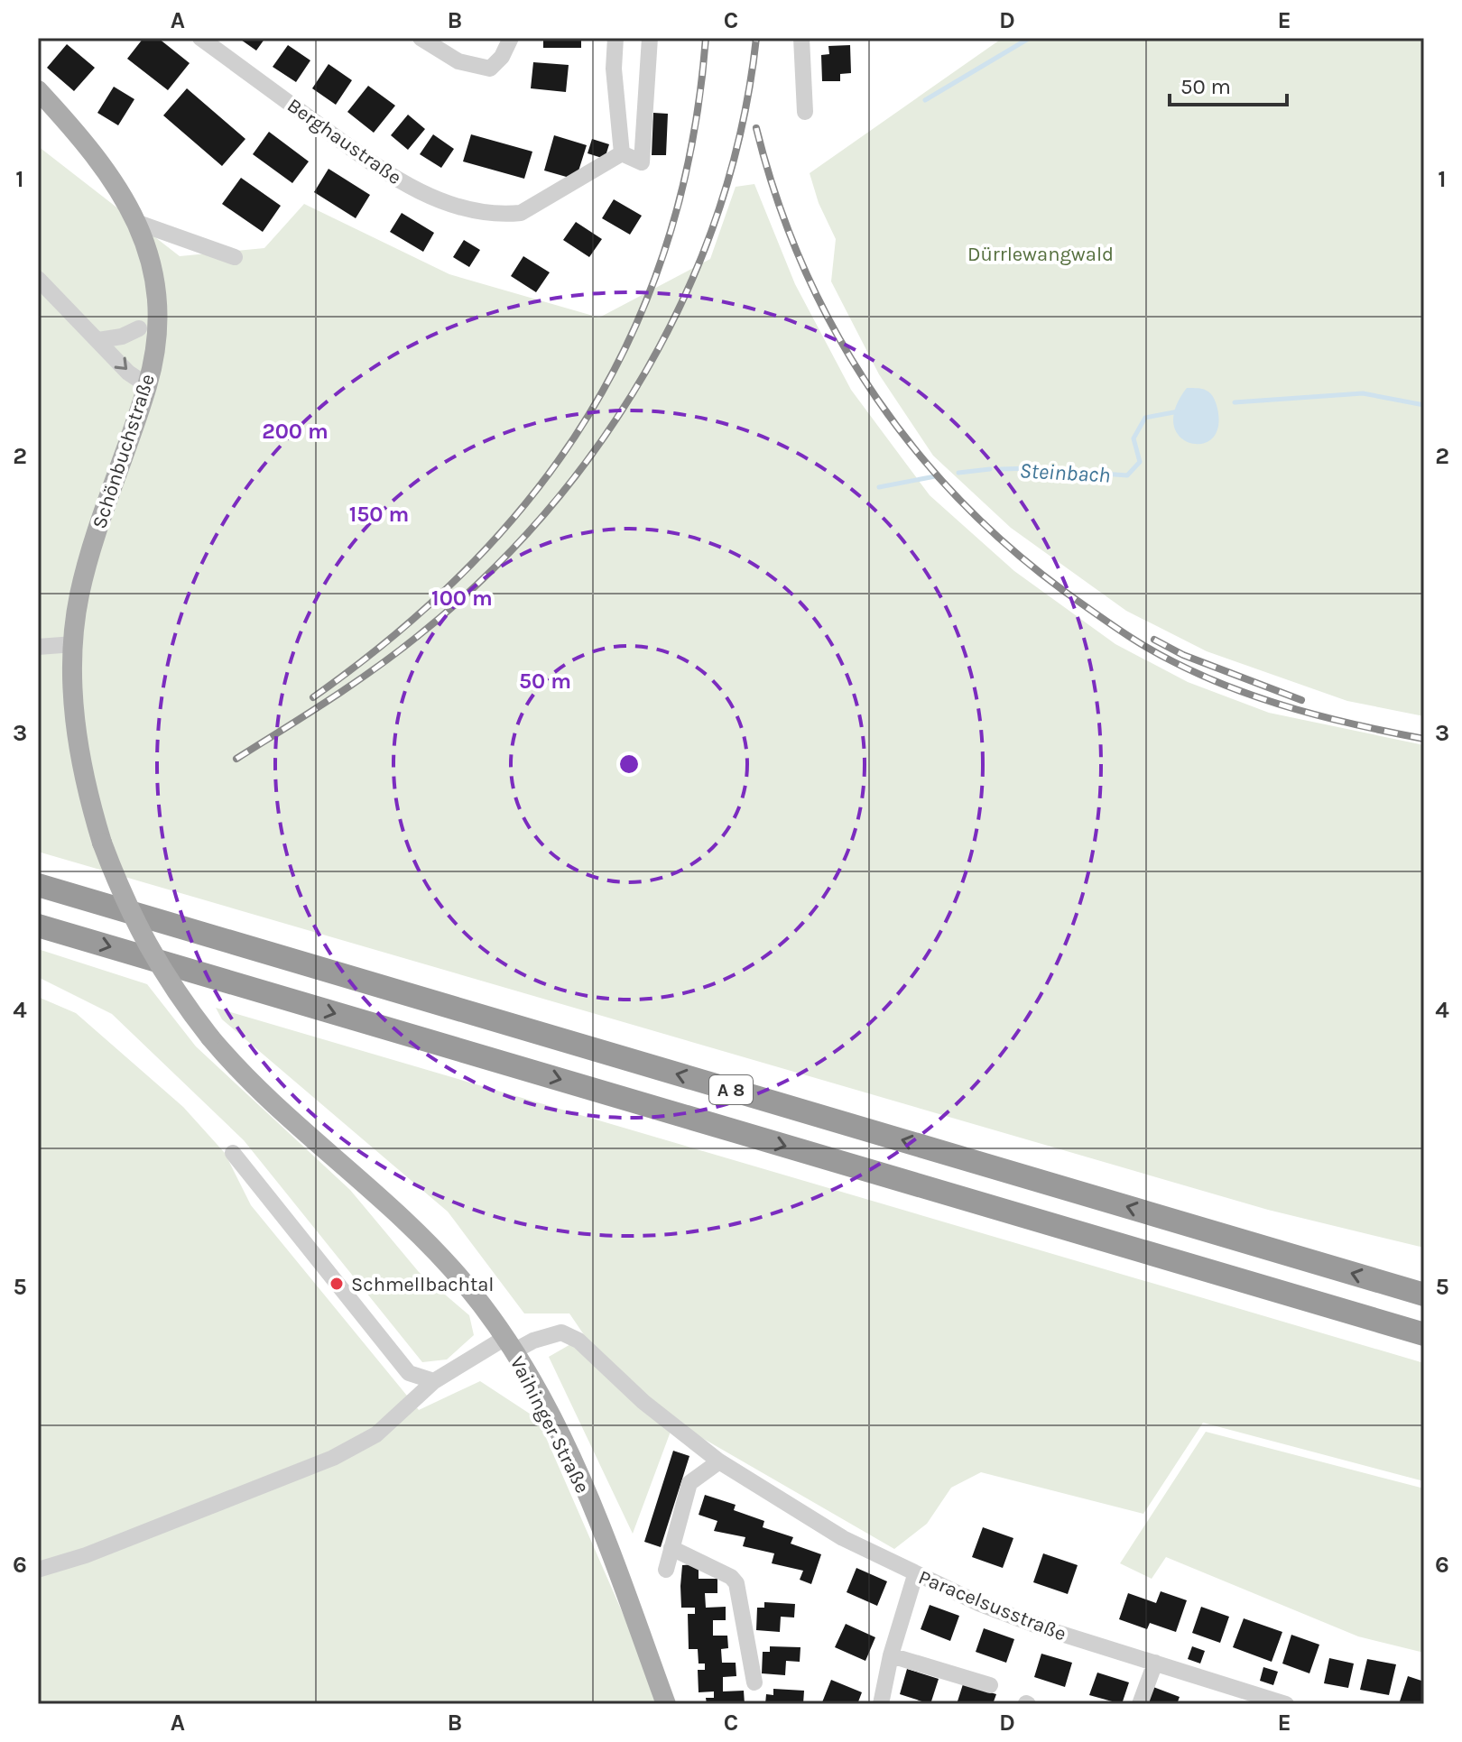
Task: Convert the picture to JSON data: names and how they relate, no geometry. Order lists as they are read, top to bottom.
{
  "streets": {
    "highway": ["A 8"],
    "main road": ["Schönbuchstraße", "Vaihinger Straße"],
    "street": ["Berghaustraße", "Paracelsusstraße"]
  },
  "crossings": [
    ["Schönbuchstraße", "Vaihinger Straße"],
    ["Vaihinger Straße", "Paracelsusstraße"]
  ],
  "water": ["Steinbach"],
  "parks": ["Dürrlewangwald"],
  "places": ["Schmellbachtal"],
  "scale_bar": "50 m",
  "grid": {
    "columns": [
      "A",
      "B",
      "C",
      "D",
      "E"
    ],
    "rows": [
      "1",
      "2",
      "3",
      "4",
      "5",
      "6"
    ]
  },
  "rings": [
    "200 m",
    "150 m",
    "100 m",
    "50 m"
  ]
}
